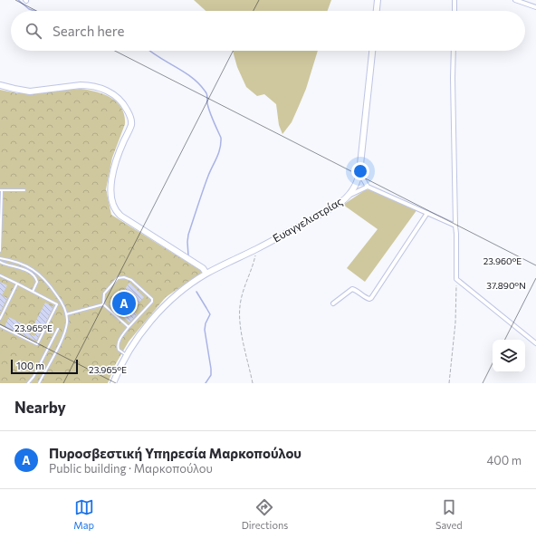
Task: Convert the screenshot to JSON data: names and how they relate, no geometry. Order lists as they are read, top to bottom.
{
  "streets": {
    "main road": ["Ευαγγελιστρίας"]
  },
  "scale_bar": "100 m",
  "page": {
    "search": "Search here",
    "pins": "A",
    "scale": "100 m",
    "heading": "Nearby",
    "list": [
      {
        "mark": "A",
        "name": "Πυροσβεστική Υπηρεσία Μαρκοπούλου",
        "note": "Public building · Μαρκοπούλου",
        "value": "400 m"
      }
    ],
    "nav": ["Map", "Directions", "Saved"]
  },
  "coordinates": ["23.960°E", "37.890°N", "23.965°E"]
}
